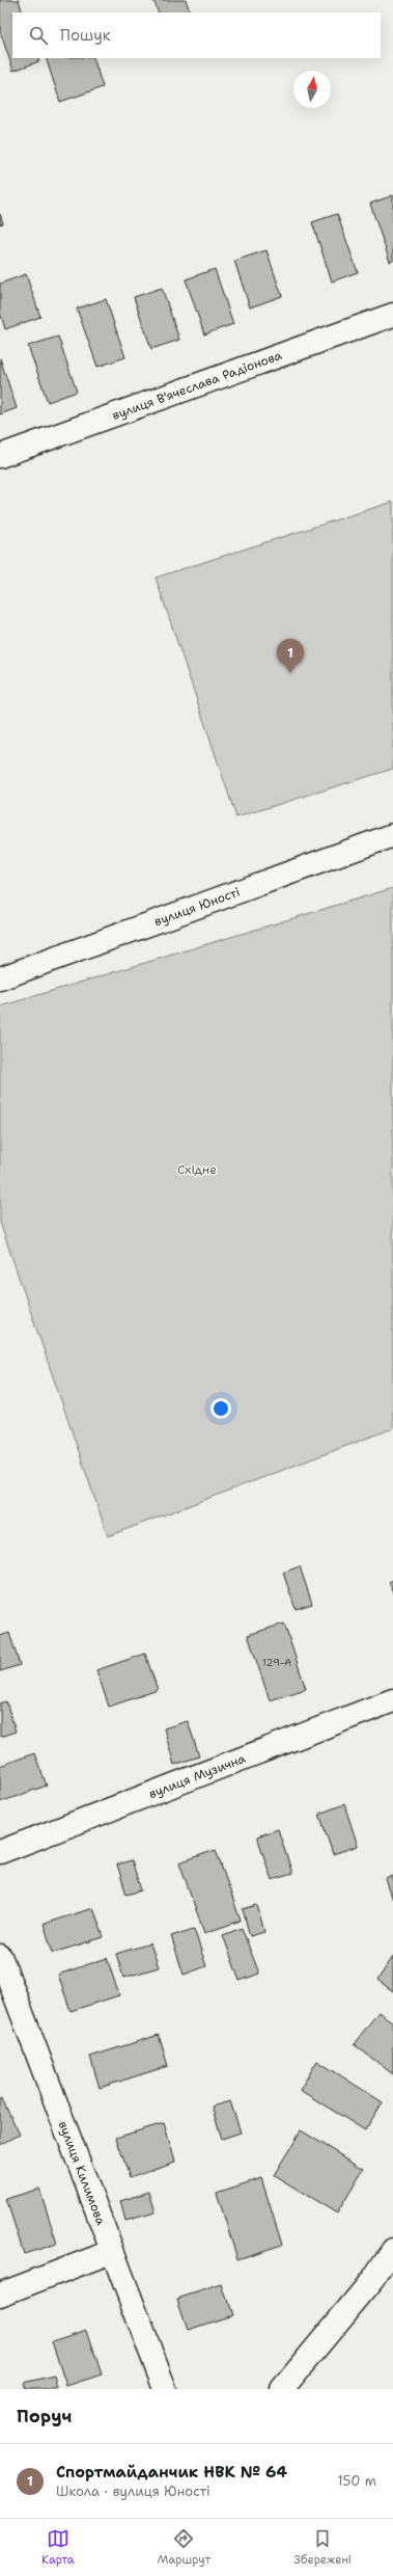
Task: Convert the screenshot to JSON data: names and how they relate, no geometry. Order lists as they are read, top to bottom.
{
  "streets": {
    "street": [
      "вулиця В'ячеслава Радіонова",
      "вулиця Юності",
      "вулиця Музична",
      "вулиця Килимова"
    ]
  },
  "parks": ["Східне"],
  "house_numbers": ["129-А"],
  "north": "top",
  "page": {
    "search": "Пошук",
    "pins": "1",
    "heading": "Поруч",
    "list": [
      {
        "mark": "1",
        "name": "Спортмайданчик НВК № 64",
        "note": "Школа · вулиця Юності",
        "value": "150 m"
      }
    ],
    "nav": ["Карта", "Маршрут", "Збережені"]
  }
}
